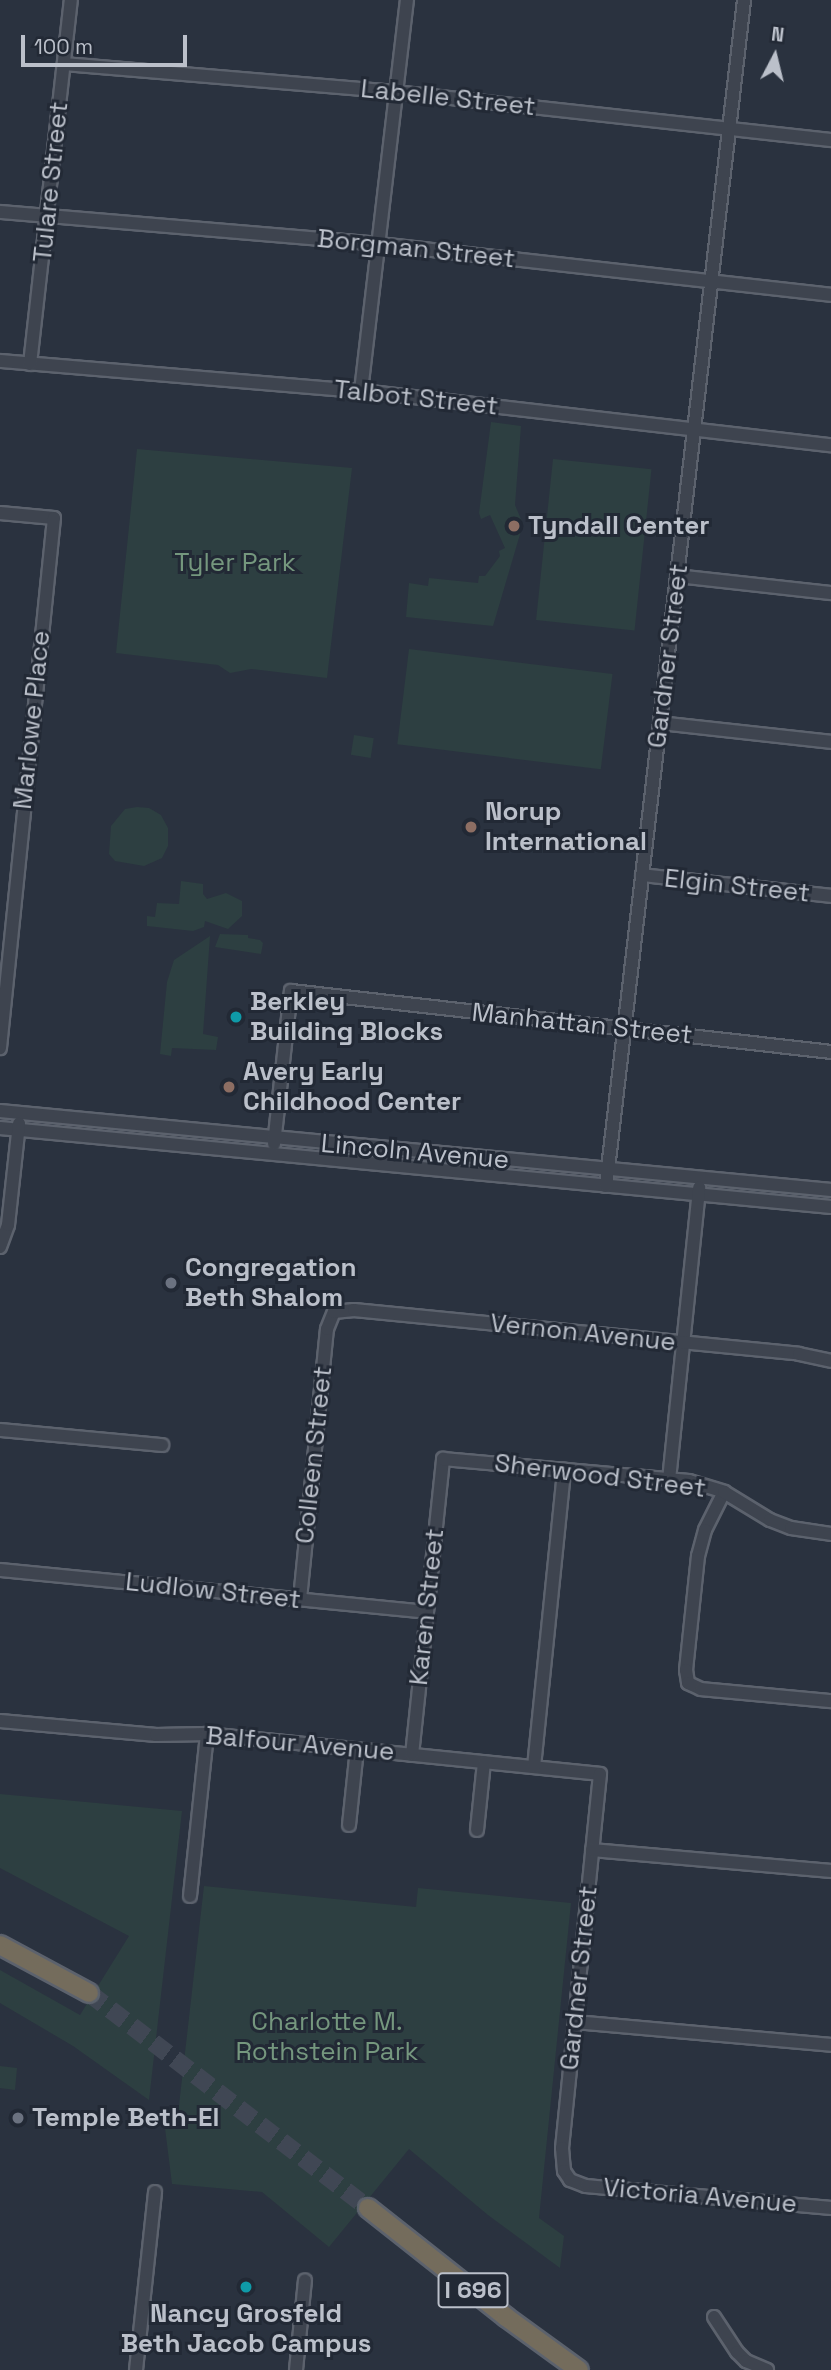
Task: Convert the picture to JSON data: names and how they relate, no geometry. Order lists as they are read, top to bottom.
{
  "streets": {
    "highway": ["I 696"],
    "street": [
      "Labelle Street",
      "Tulare Street",
      "Borgman Street",
      "Talbot Street",
      "Gardner Street",
      "Marlowe Place",
      "Elgin Street",
      "Manhattan Street",
      "Lincoln Avenue",
      "Vernon Avenue",
      "Colleen Street",
      "Sherwood Street",
      "Ludlow Street",
      "Karen Street",
      "Balfour Avenue",
      "Victoria Avenue"
    ]
  },
  "crossings": [
    ["Labelle Street", "Tulare Street"],
    ["Labelle Street", "Gardner Street"],
    ["Tulare Street", "Borgman Street"],
    ["Tulare Street", "Talbot Street"],
    ["Borgman Street", "Gardner Street"],
    ["Talbot Street", "Gardner Street"],
    ["Gardner Street", "Elgin Street"],
    ["Gardner Street", "Manhattan Street"],
    ["Gardner Street", "Lincoln Avenue"],
    ["Gardner Street", "Balfour Avenue"],
    ["Gardner Street", "Victoria Avenue"],
    ["Manhattan Street", "Lincoln Avenue"],
    ["Vernon Avenue", "Colleen Street"],
    ["Colleen Street", "Ludlow Street"],
    ["Sherwood Street", "Karen Street"],
    ["Ludlow Street", "Karen Street"],
    ["Karen Street", "Balfour Avenue"]
  ],
  "parks": ["Tyler Park", "Charlotte M. Rothstein Park"],
  "places": [
    "Tyndall Center",
    "Norup International",
    "Berkley Building Blocks",
    "Avery Early Childhood Center",
    "Congregation Beth Shalom",
    "Temple Beth-El",
    "Nancy Grosfeld Beth Jacob Campus"
  ],
  "scale_bar": "100 m",
  "north": "top"
}
